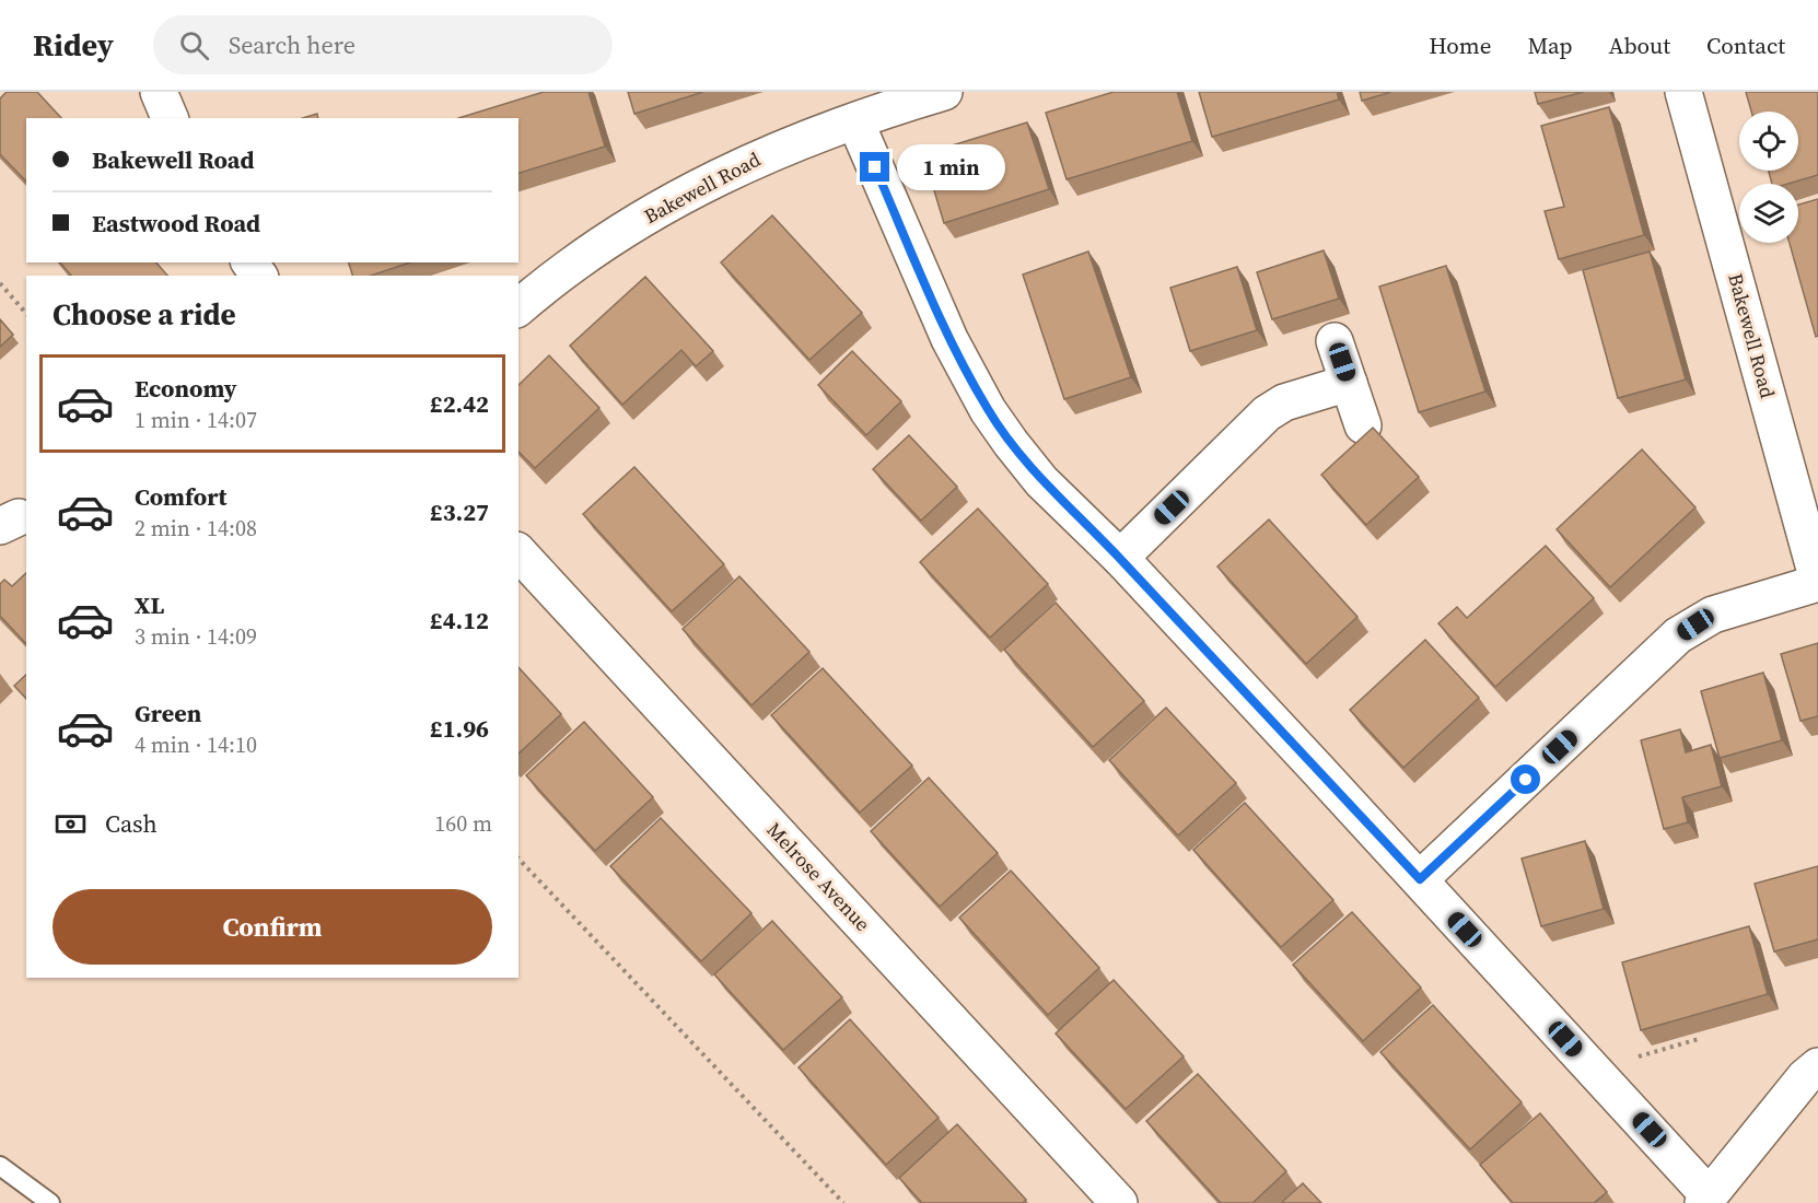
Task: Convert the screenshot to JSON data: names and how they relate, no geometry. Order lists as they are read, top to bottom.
{
  "streets": {
    "street": ["Bakewell Road", "Melrose Avenue"]
  },
  "page": {
    "header": "Ridey",
    "search": "Search here",
    "nav": [
      "Home",
      "Map",
      "About",
      "Contact"
    ],
    "banner": ["Bakewell Road", "Eastwood Road"],
    "bubble": "1 min",
    "heading": "Choose a ride",
    "list": [
      {
        "name": "Economy",
        "note": "1 min · 14:07",
        "value": "£2.42"
      },
      {
        "name": "Comfort",
        "note": "2 min · 14:08",
        "value": "£3.27"
      },
      {
        "name": "XL",
        "note": "3 min · 14:09",
        "value": "£4.12"
      },
      {
        "name": "Green",
        "note": "4 min · 14:10",
        "value": "£1.96"
      }
    ],
    "pay": ["Cash", "160 m"],
    "buttons": "Confirm"
  }
}
